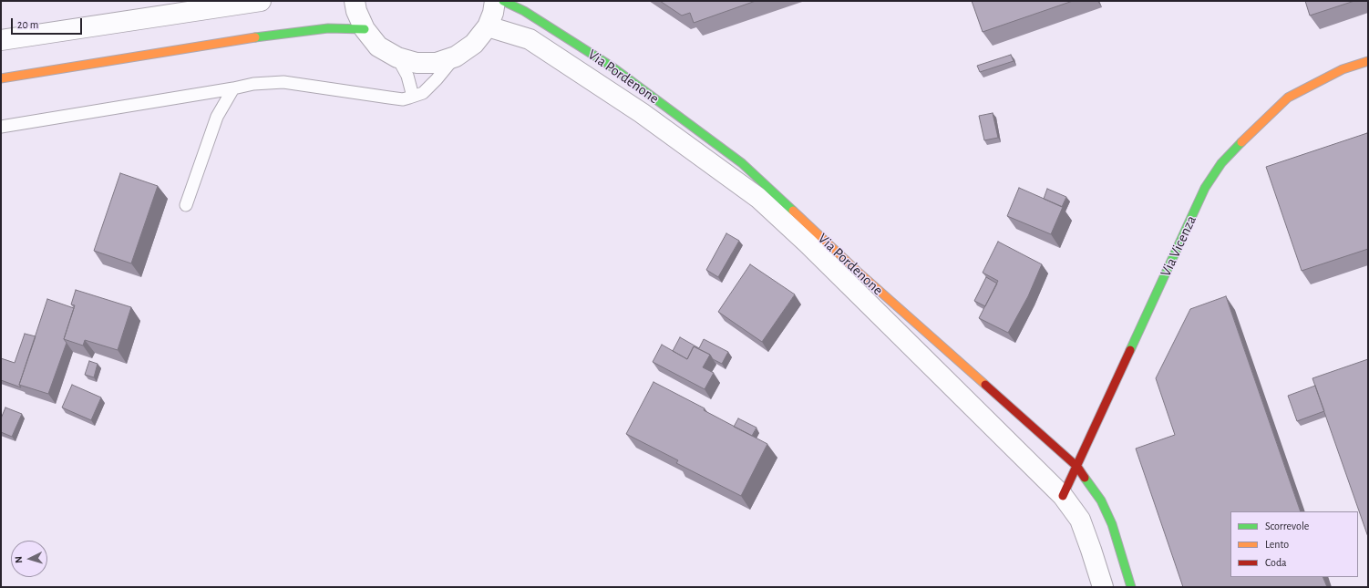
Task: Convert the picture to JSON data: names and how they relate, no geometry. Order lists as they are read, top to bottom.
{
  "streets": {
    "street": ["Via Pordenone", "Via Vicenza"]
  },
  "crossings": [
    ["Via Pordenone", "Via Vicenza"]
  ],
  "legend": ["Scorrevole", "Lento", "Coda"],
  "scale_bar": "20 m",
  "north": "left"
}
